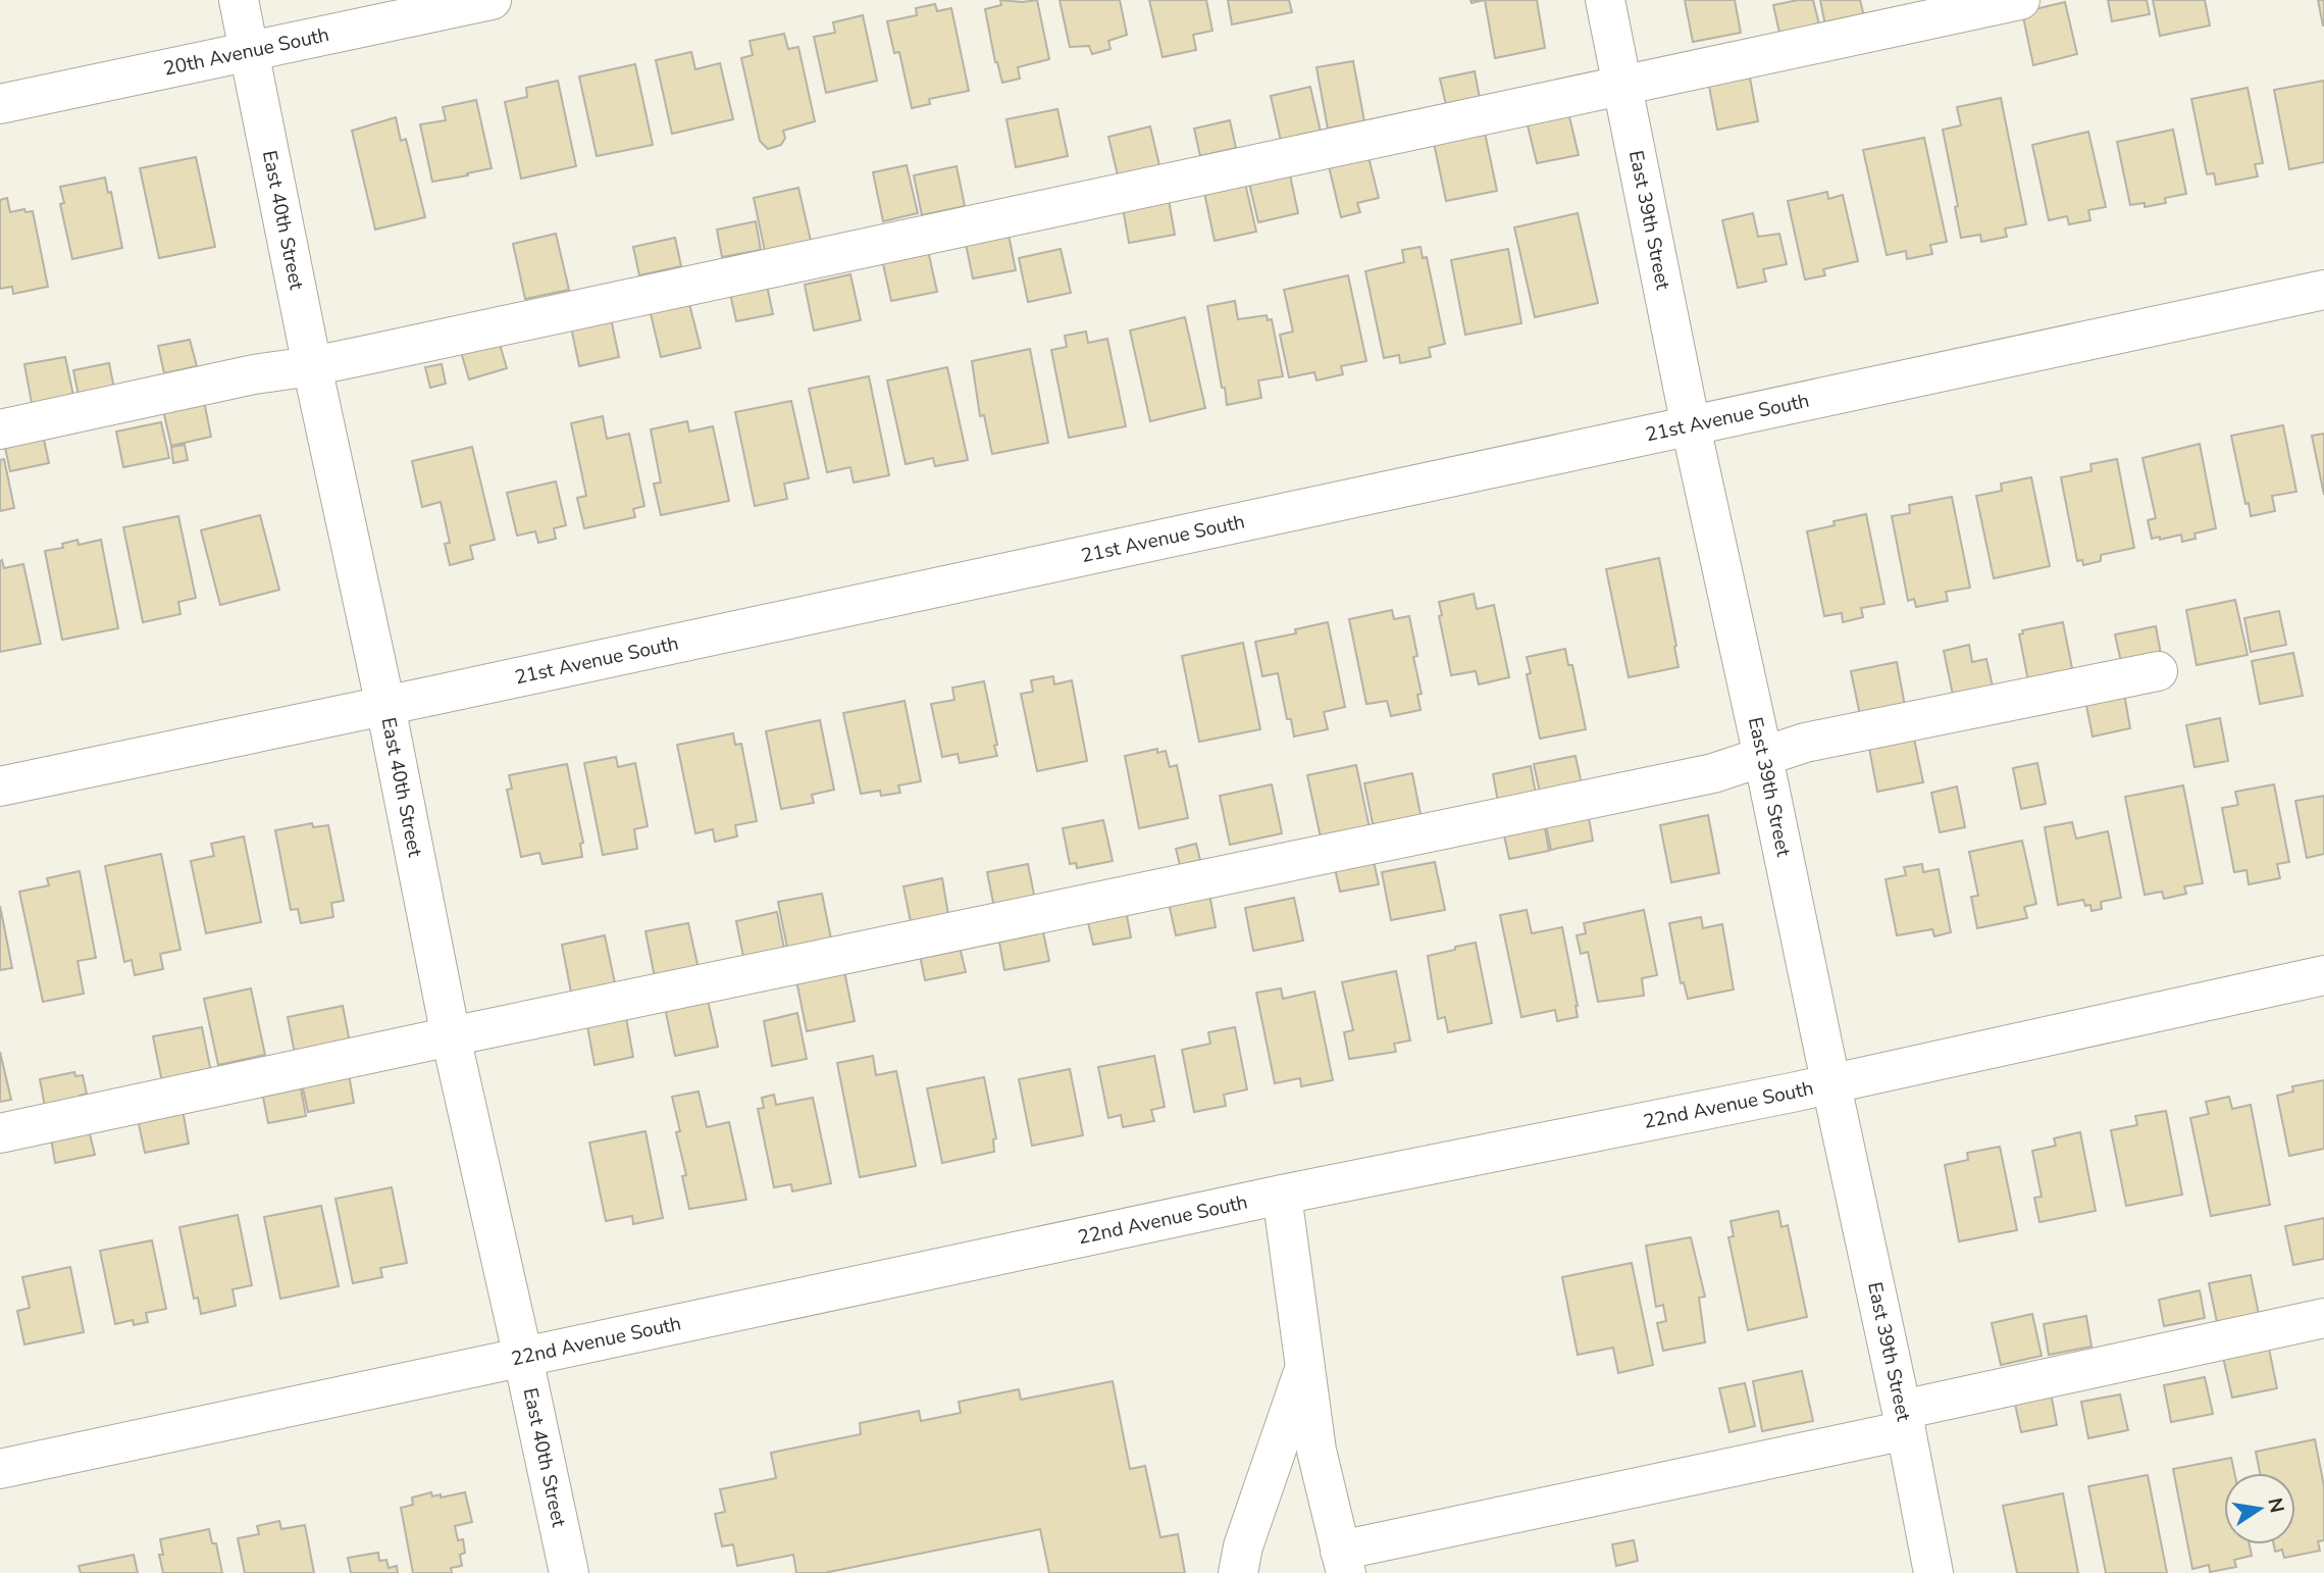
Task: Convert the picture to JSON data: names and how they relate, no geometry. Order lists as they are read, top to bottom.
{
  "streets": {
    "street": [
      "20th Avenue South",
      "East 40th Street",
      "East 39th Street",
      "21st Avenue South",
      "22nd Avenue South"
    ]
  },
  "crossings": [
    ["20th Avenue South", "East 40th Street"],
    ["East 40th Street", "21st Avenue South"],
    ["East 40th Street", "22nd Avenue South"],
    ["East 39th Street", "21st Avenue South"],
    ["East 39th Street", "22nd Avenue South"]
  ],
  "north": "right"
}
